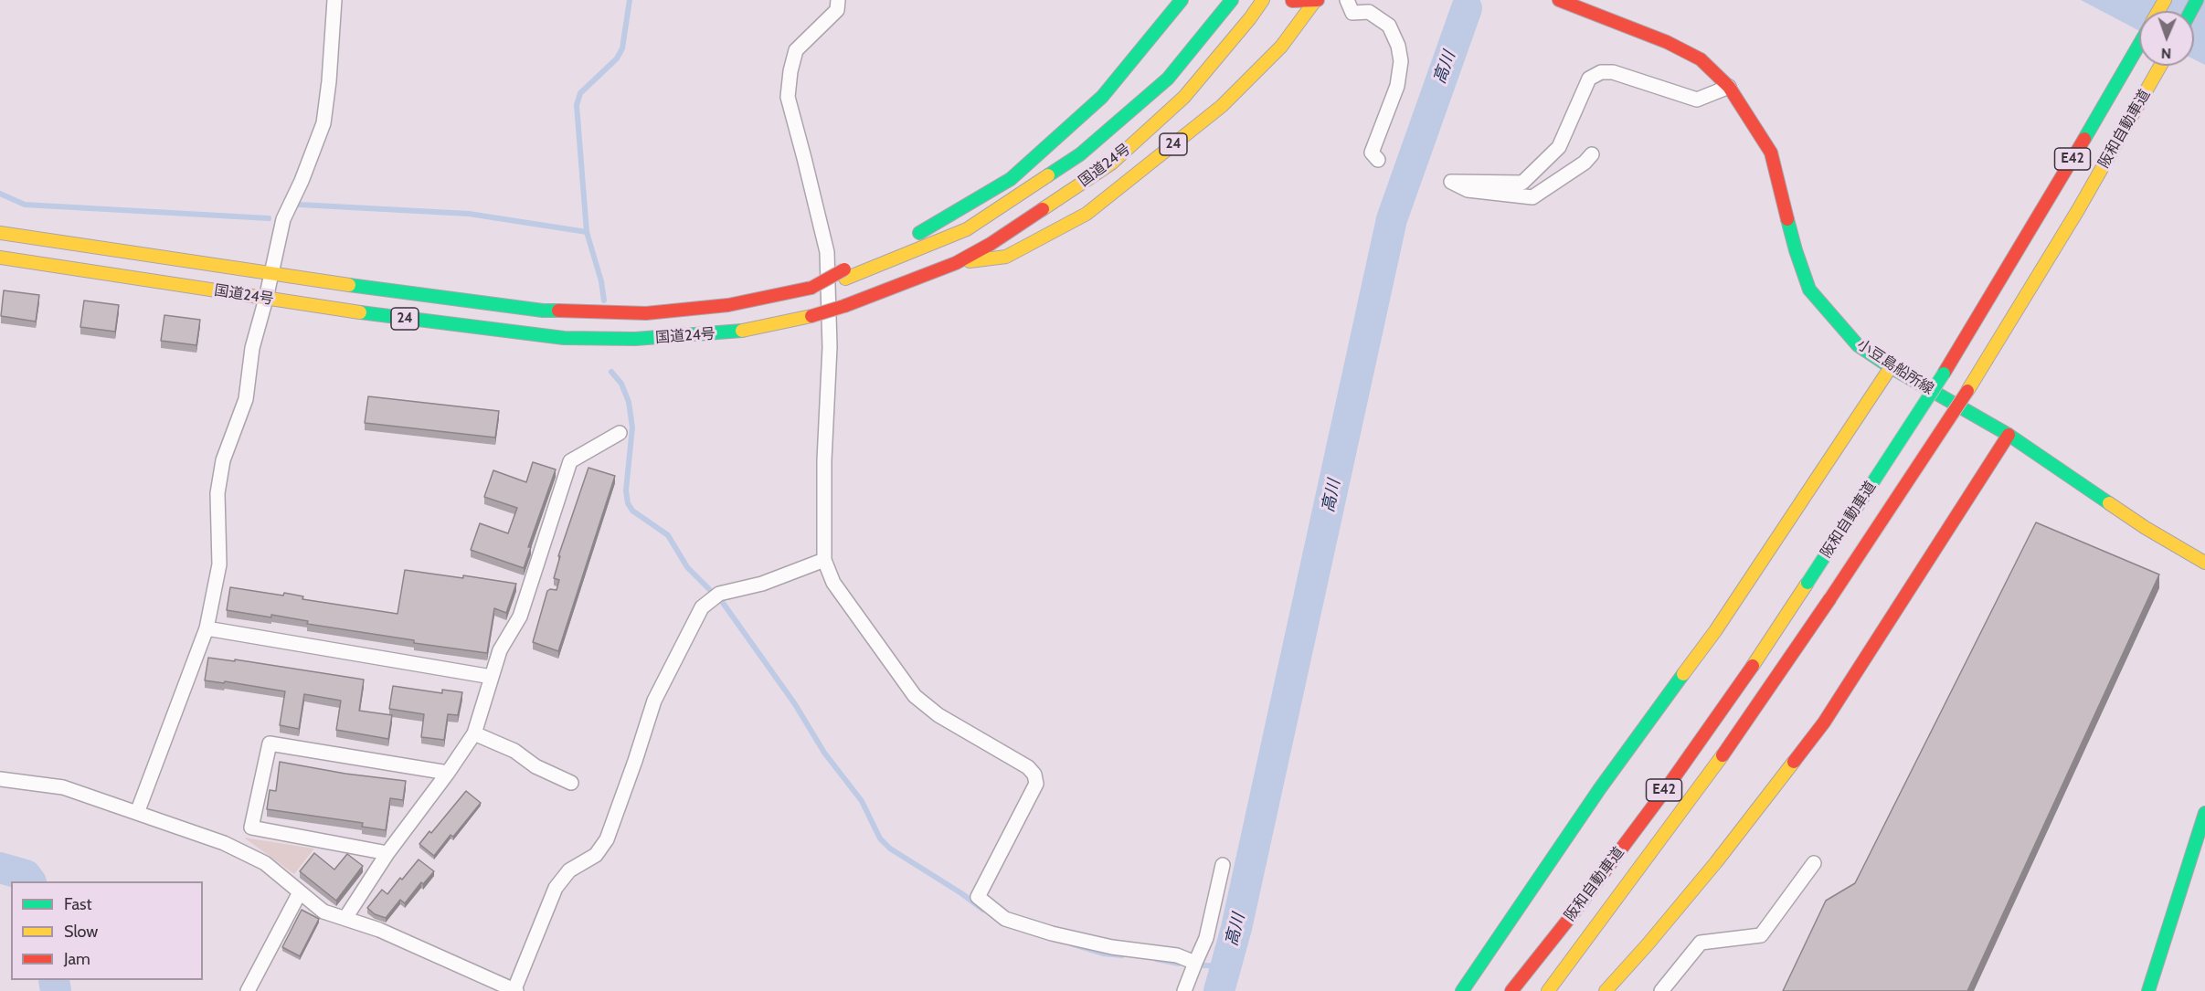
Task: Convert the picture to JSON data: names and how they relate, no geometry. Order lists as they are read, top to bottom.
{
  "streets": {
    "main road": [
      "阪和自動車道",
      "24",
      "E42",
      "国道24号",
      "小豆島船所線"
    ]
  },
  "crossings": [
    ["24", "国道24号"]
  ],
  "water": ["高川"],
  "legend": ["Fast", "Slow", "Jam"],
  "north": "bottom"
}
